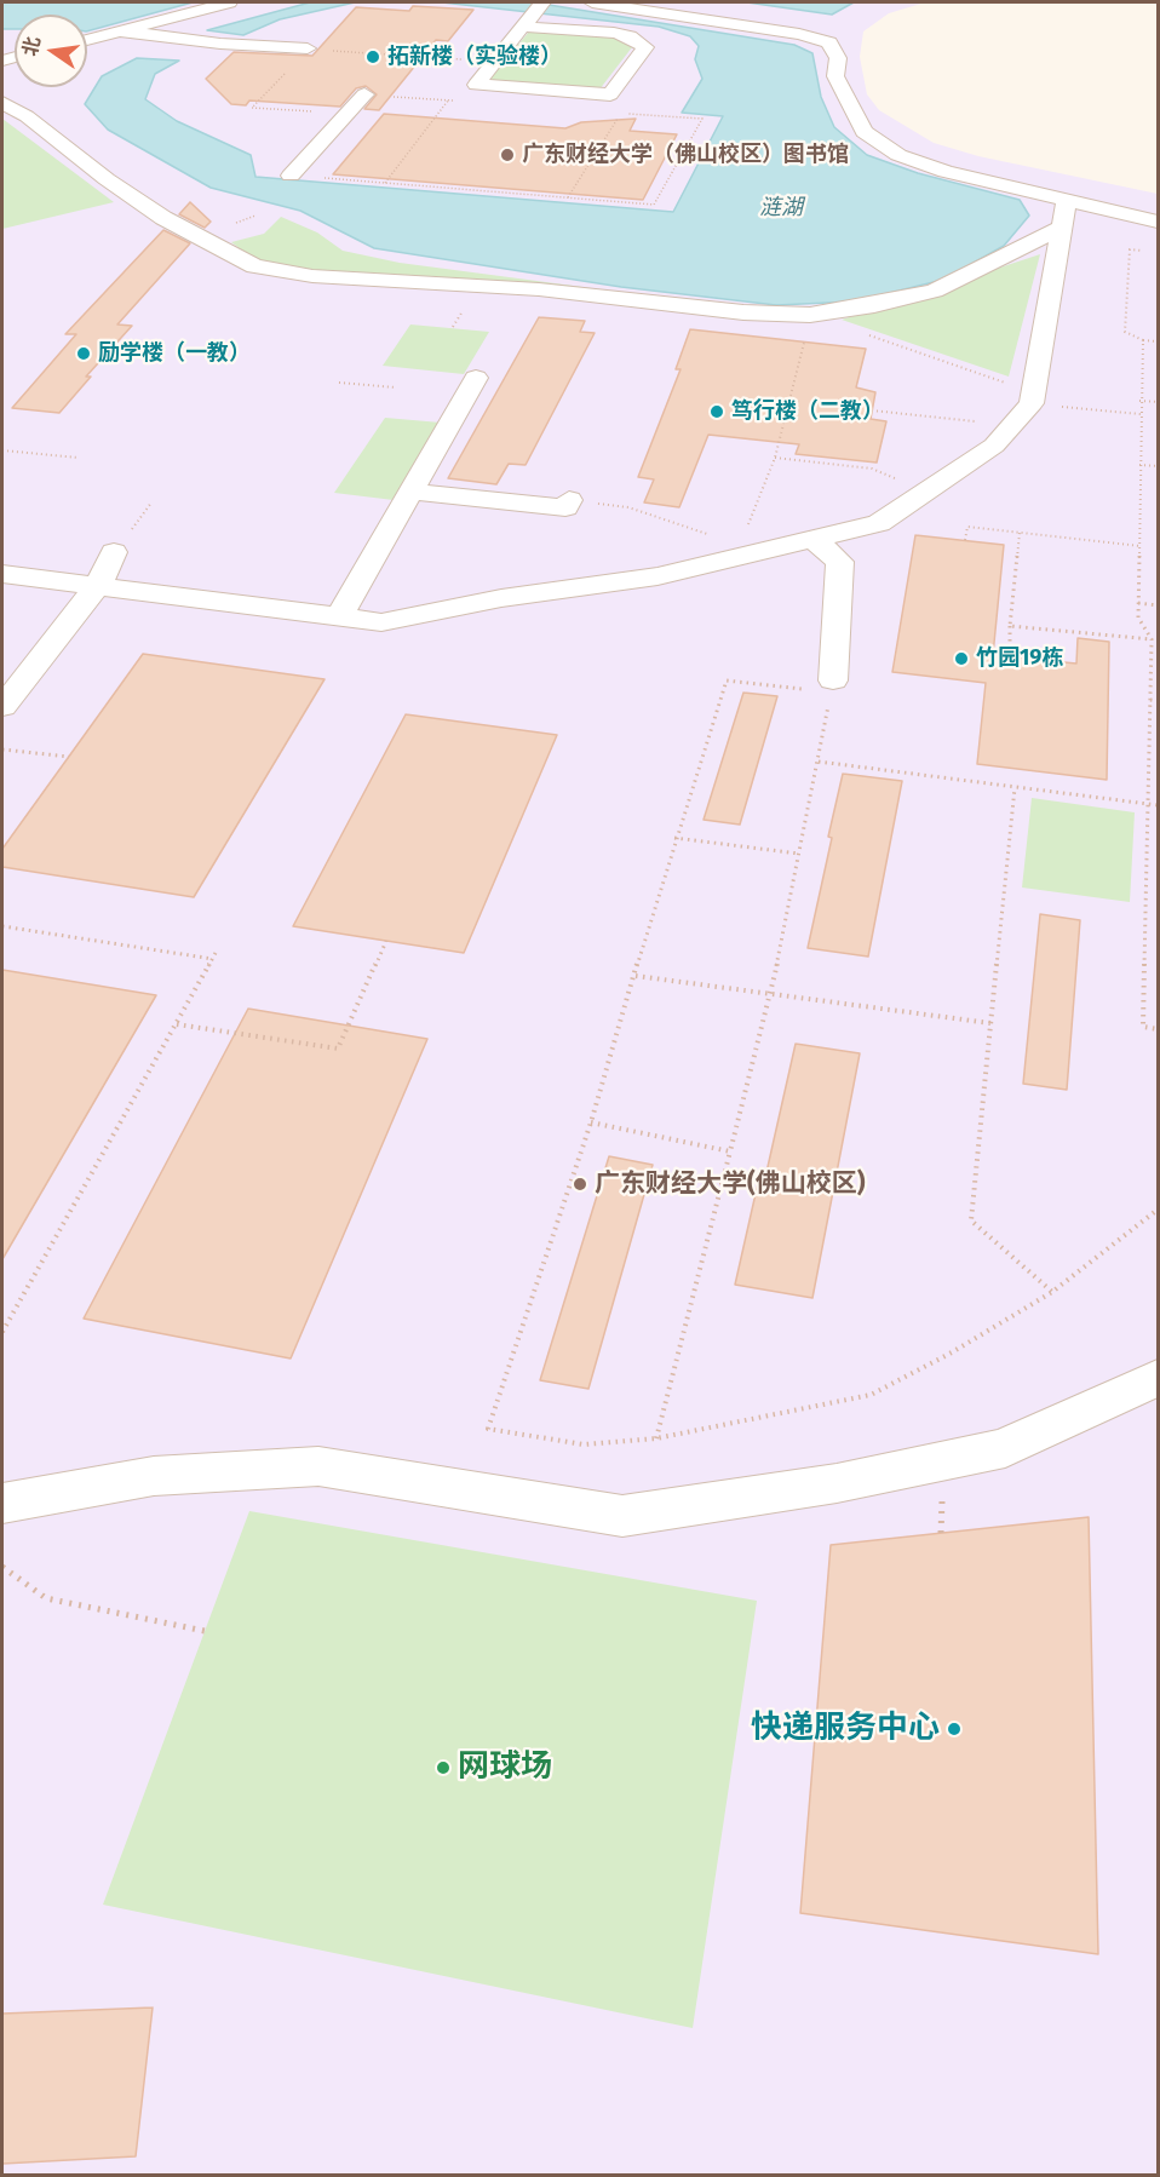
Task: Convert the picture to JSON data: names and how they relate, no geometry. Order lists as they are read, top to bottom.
{
  "water": ["涟湖"],
  "places": [
    "拓新楼（实验楼）",
    "广东财经大学（佛山校区）图书馆",
    "励学楼（一教）",
    "笃行楼（二教）",
    "竹园19栋",
    "广东财经大学(佛山校区)",
    "快递服务中心",
    "网球场"
  ],
  "north": "left"
}
